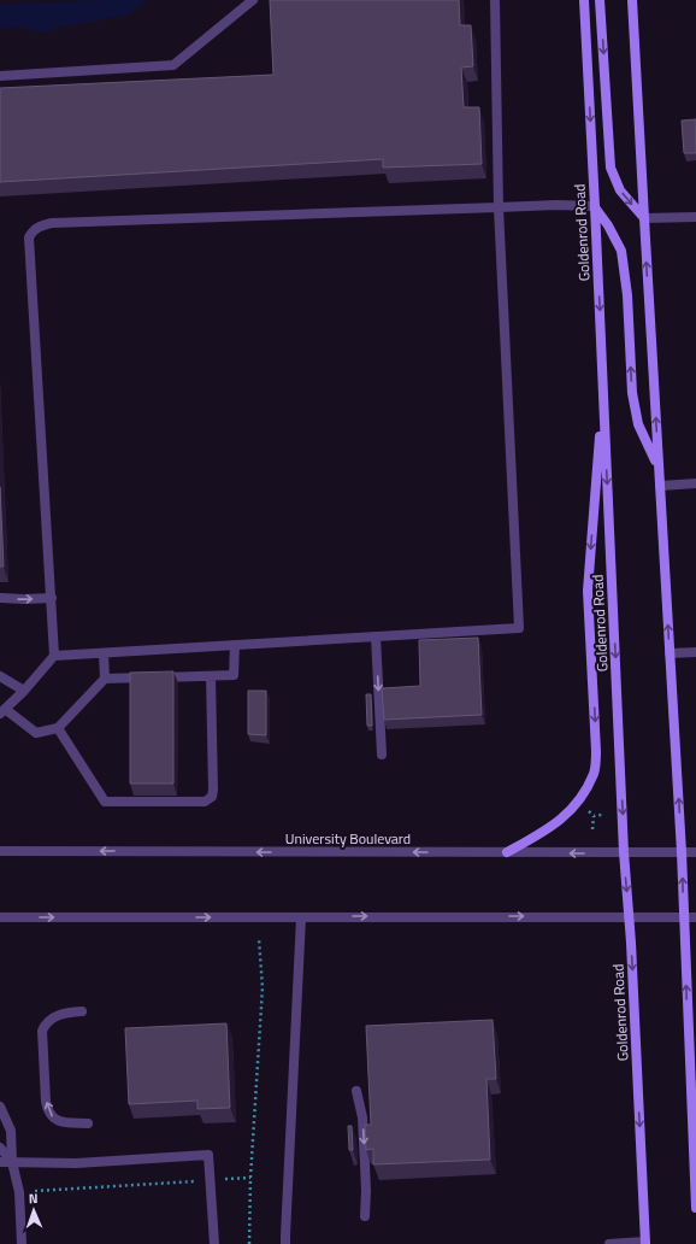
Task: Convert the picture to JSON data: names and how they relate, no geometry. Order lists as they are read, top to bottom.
{
  "streets": {
    "main road": ["Goldenrod Road"],
    "street": ["University Boulevard"]
  },
  "crossings": [
    ["Goldenrod Road", "University Boulevard"]
  ],
  "north": "top"
}
